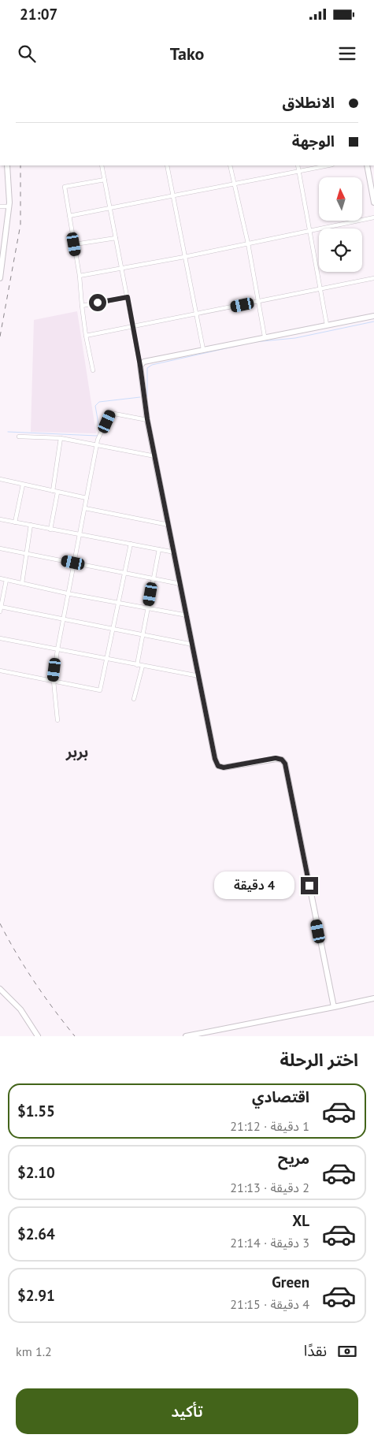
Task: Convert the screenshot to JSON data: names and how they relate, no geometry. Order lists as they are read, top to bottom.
{
  "districts": ["بربر"],
  "north": "top",
  "page": {
    "status": "21:07",
    "header": "Tako",
    "banner": ["الانطلاق", "الوجهة"],
    "bubble": "4 دقيقة",
    "heading": "اختر الرحلة",
    "list": [
      {
        "name": "اقتصادي",
        "note": "1 دقيقة · 21:12",
        "value": "$1.55"
      },
      {
        "name": "مريح",
        "note": "2 دقيقة · 21:13",
        "value": "$2.10"
      },
      {
        "name": "XL",
        "note": "3 دقيقة · 21:14",
        "value": "$2.64"
      },
      {
        "name": "Green",
        "note": "4 دقيقة · 21:15",
        "value": "$2.91"
      }
    ],
    "pay": ["نقدًا", "1.2 km"],
    "buttons": "تأكيد"
  }
}
